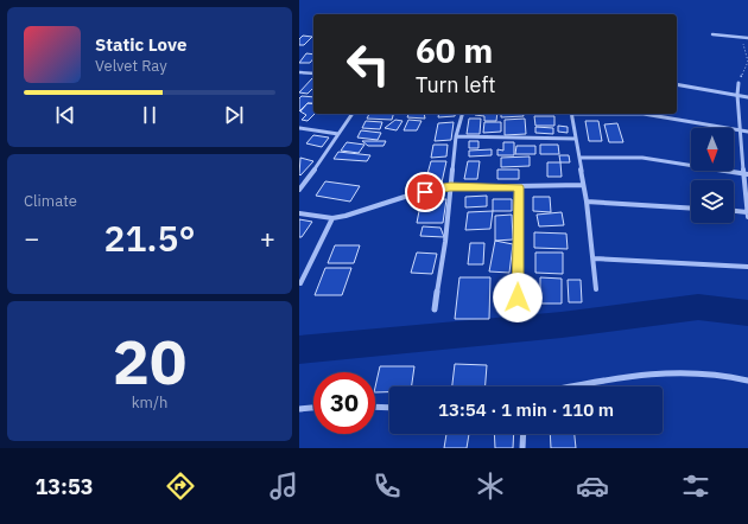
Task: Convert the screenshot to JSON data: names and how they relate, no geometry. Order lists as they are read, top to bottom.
{
  "north": "bottom",
  "page": {
    "turn": ["60 m", "Turn left"],
    "song": ["Static Love", "Velvet Ray"],
    "tile": [
      "Climate",
      ["20", "km/h"]
    ],
    "heat": ["−", "21.5°", "+"],
    "limit": "30",
    "trip": "13:54 · 1 min · 110 m",
    "tabs": "13:53"
  }
}
